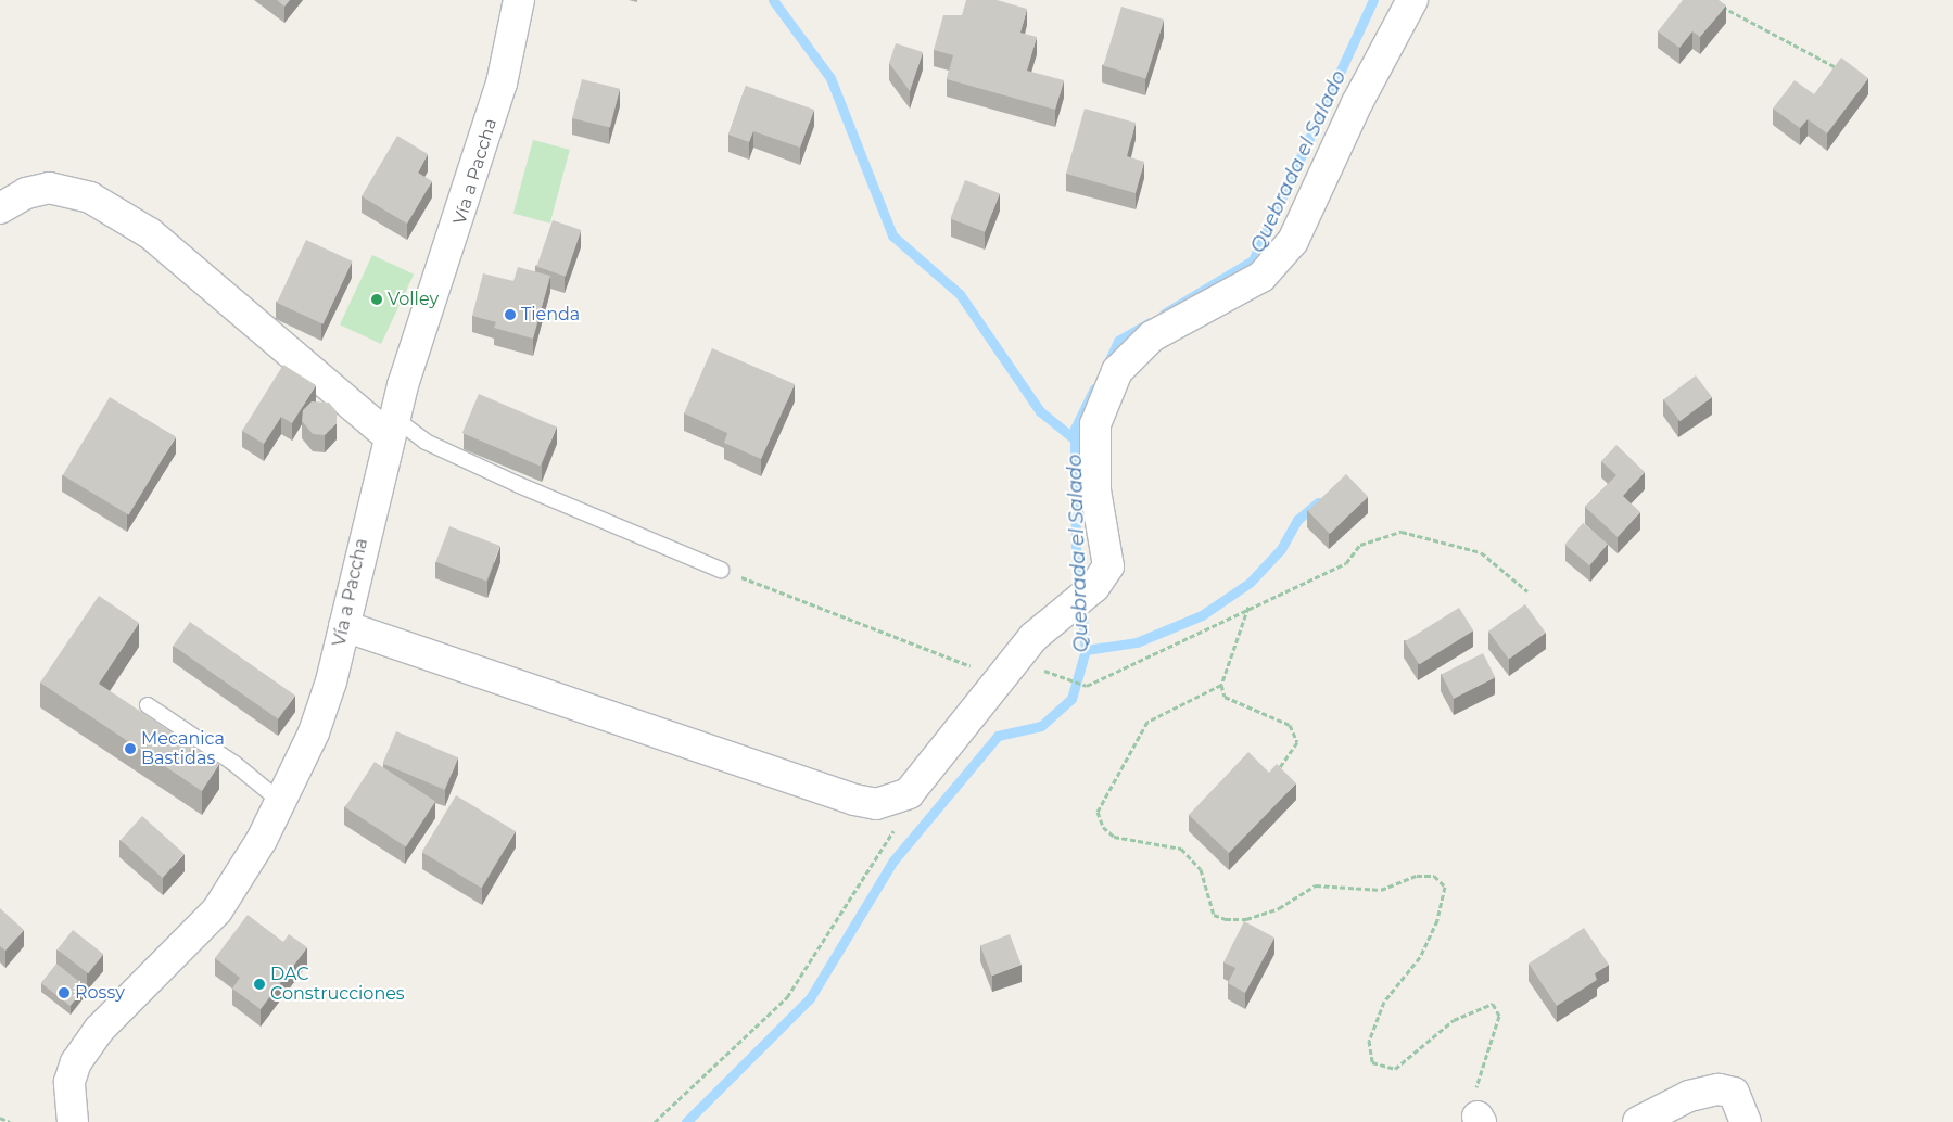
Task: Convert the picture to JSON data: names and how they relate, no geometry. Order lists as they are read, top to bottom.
{
  "streets": {
    "street": ["Vía a Paccha"]
  },
  "water": ["Quebrada el Salado"],
  "places": [
    "Volley",
    "Tienda",
    "Mecanica Bastidas",
    "DAC Construcciones",
    "Rossy"
  ]
}
